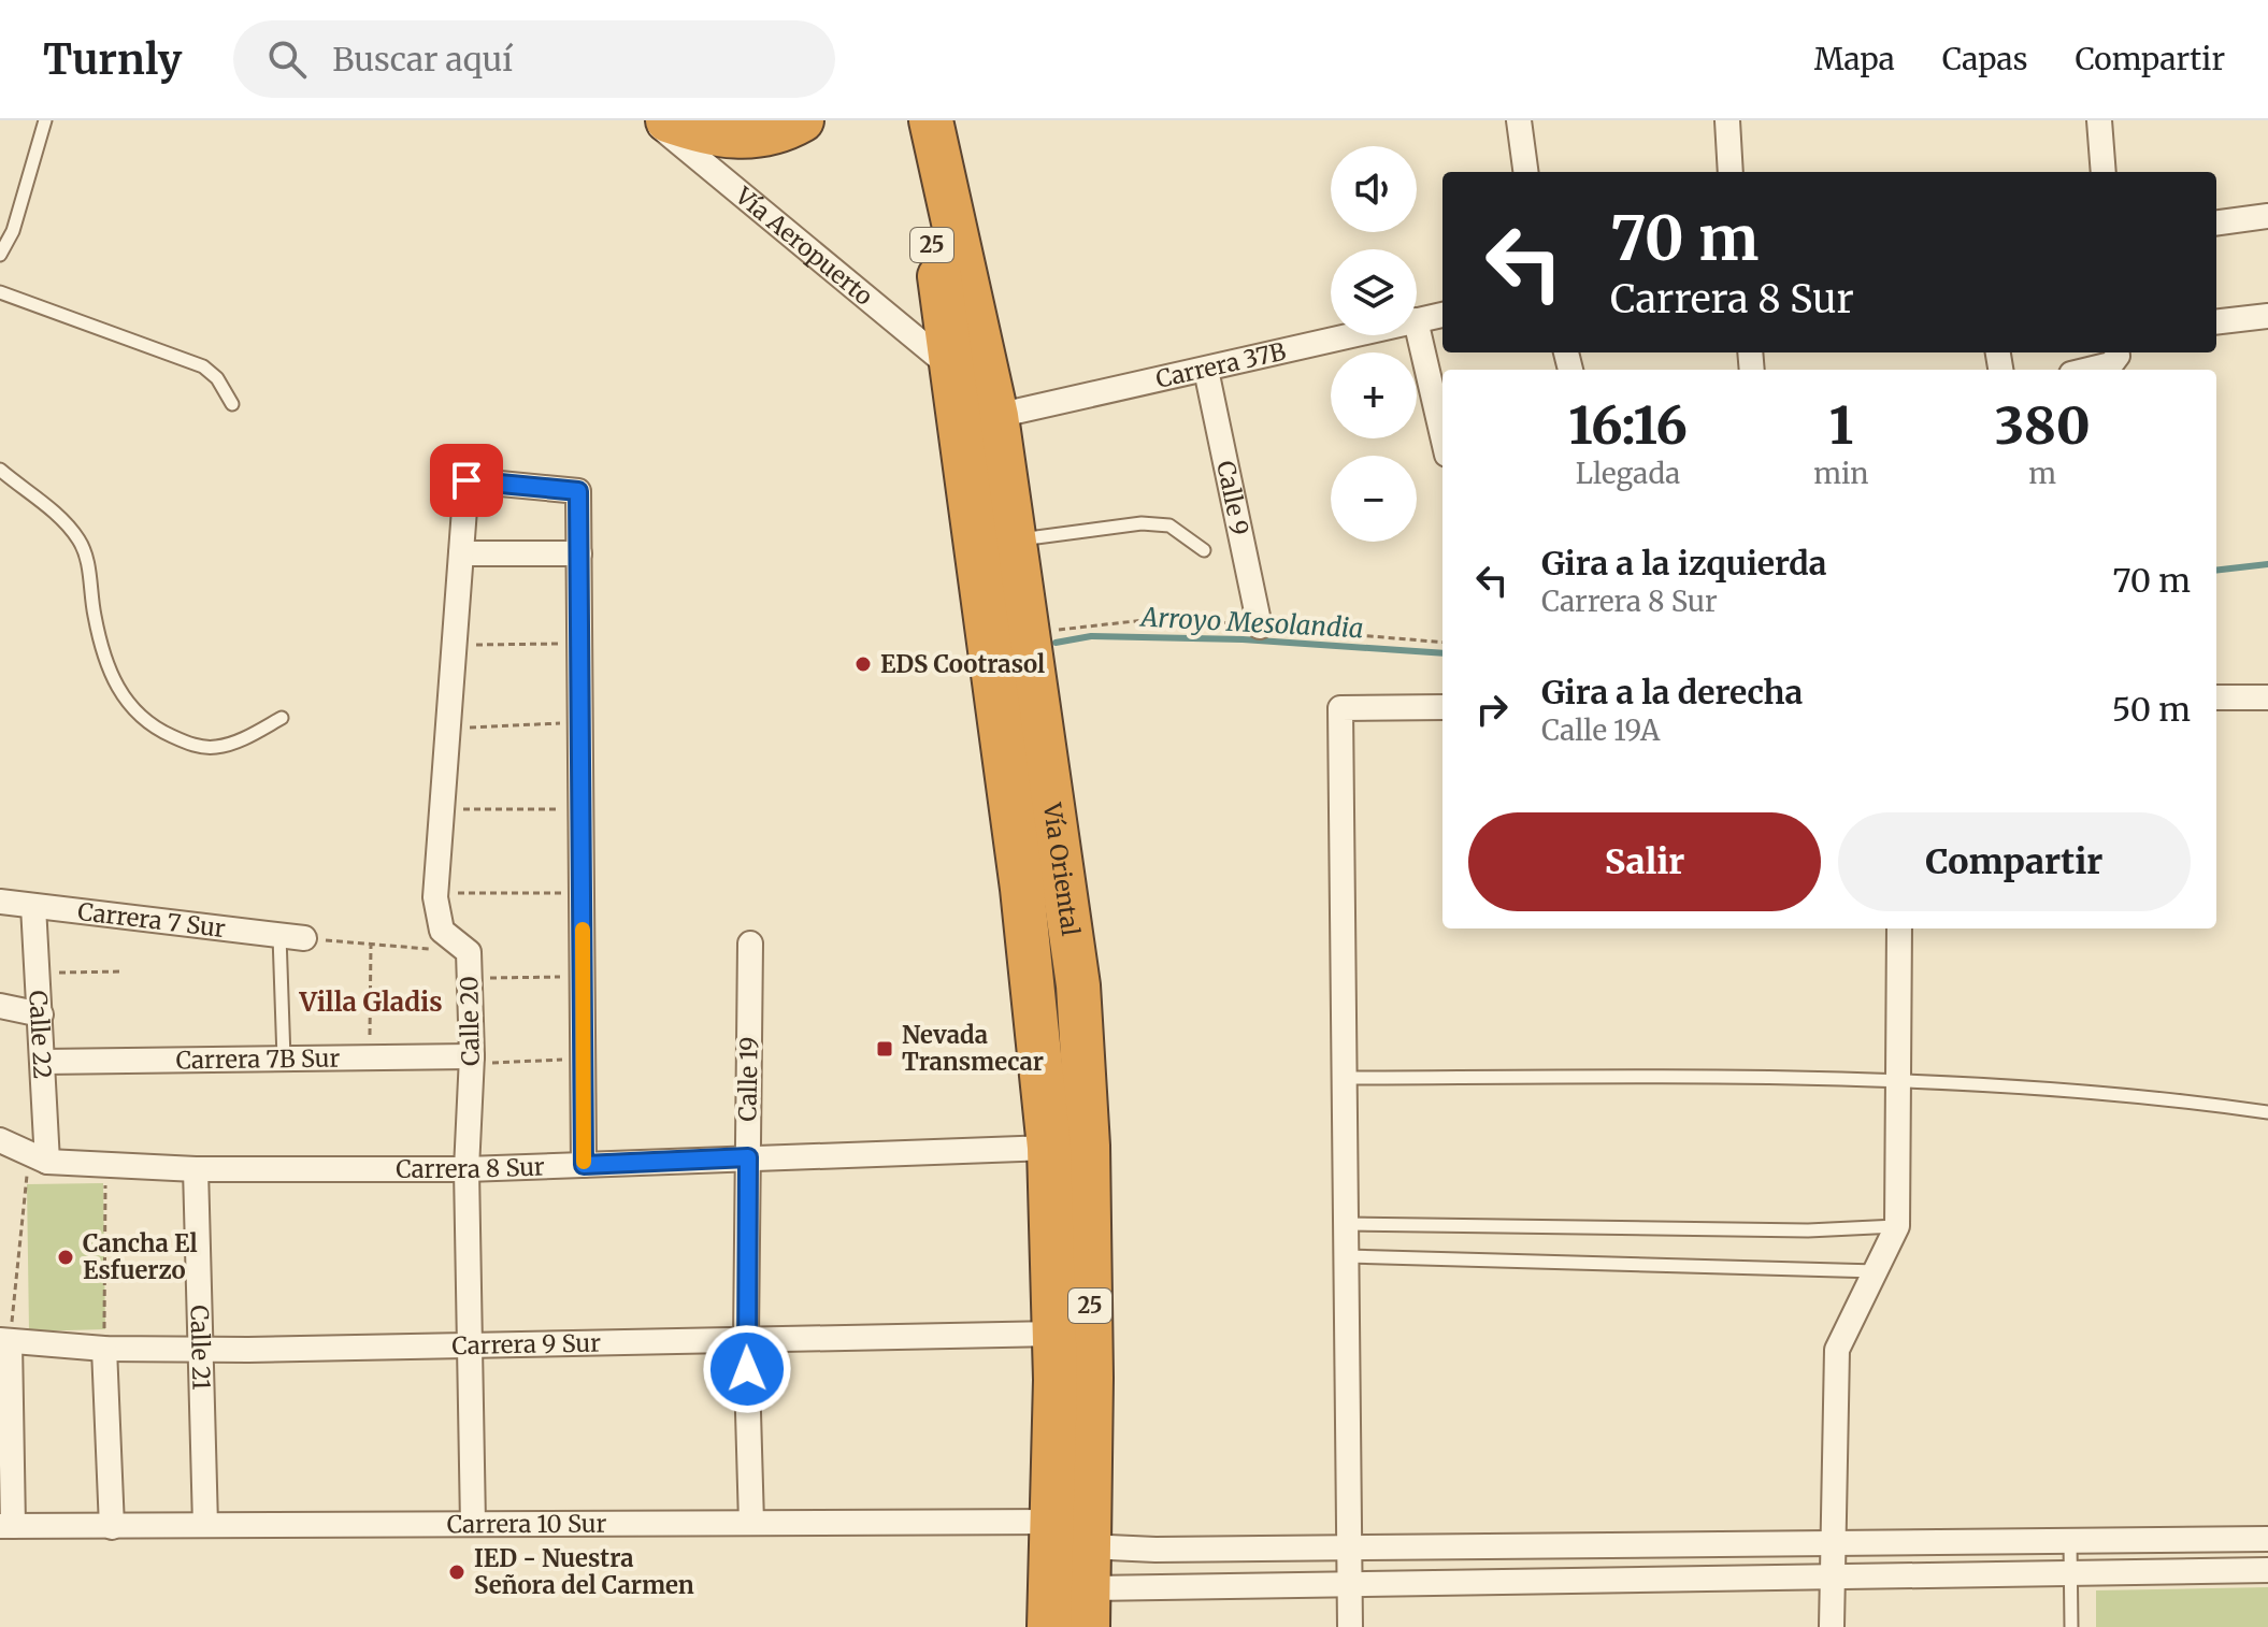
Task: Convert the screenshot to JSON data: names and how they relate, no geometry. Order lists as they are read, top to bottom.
{
  "streets": {
    "highway": ["25", "Vía Oriental"],
    "street": [
      "Vía Aeropuerto",
      "Carrera 37B",
      "Calle 9",
      "Carrera 7 Sur",
      "Calle 20",
      "Calle 22",
      "Carrera 7B Sur",
      "Calle 19",
      "Carrera 8 Sur",
      "Carrera 9 Sur",
      "Calle 21",
      "Carrera 10 Sur"
    ]
  },
  "crossings": [
    ["Vía Aeropuerto", "Vía Oriental"],
    ["Carrera 37B", "Calle 9"],
    ["Carrera 37B", "Vía Oriental"],
    ["Vía Oriental", "Carrera 8 Sur"],
    ["Vía Oriental", "Carrera 9 Sur"],
    ["Vía Oriental", "Carrera 10 Sur"],
    ["Carrera 7 Sur", "Calle 22"],
    ["Calle 20", "Carrera 7B Sur"],
    ["Calle 20", "Carrera 8 Sur"],
    ["Calle 20", "Carrera 9 Sur"],
    ["Calle 20", "Carrera 10 Sur"],
    ["Calle 22", "Carrera 7B Sur"],
    ["Calle 22", "Carrera 8 Sur"],
    ["Calle 19", "Carrera 8 Sur"],
    ["Calle 19", "Carrera 9 Sur"],
    ["Calle 19", "Carrera 10 Sur"],
    ["Carrera 8 Sur", "Calle 21"],
    ["Carrera 9 Sur", "Calle 21"],
    ["Calle 21", "Carrera 10 Sur"]
  ],
  "districts": ["Villa Gladis"],
  "water": ["Arroyo Mesolandia"],
  "places": {
    "other": ["EDS Cootrasol", "Cancha El Esfuerzo", "IED - Nuestra Señora del Carmen"],
    "transit": ["Nevada Transmecar"]
  },
  "page": {
    "header": "Turnly",
    "search": "Buscar aquí",
    "nav": ["Mapa", "Capas", "Compartir"],
    "map_buttons": ["+", "−"],
    "turn": ["70 m", "Carrera 8 Sur"],
    "eta": [
      "16:16",
      "Llegada",
      "1",
      "min",
      "380",
      "m"
    ],
    "list": [
      {
        "name": "Gira a la izquierda",
        "note": "Carrera 8 Sur",
        "value": "70 m"
      },
      {
        "name": "Gira a la derecha",
        "note": "Calle 19A",
        "value": "50 m"
      }
    ],
    "buttons": ["Salir", "Compartir"]
  }
}
